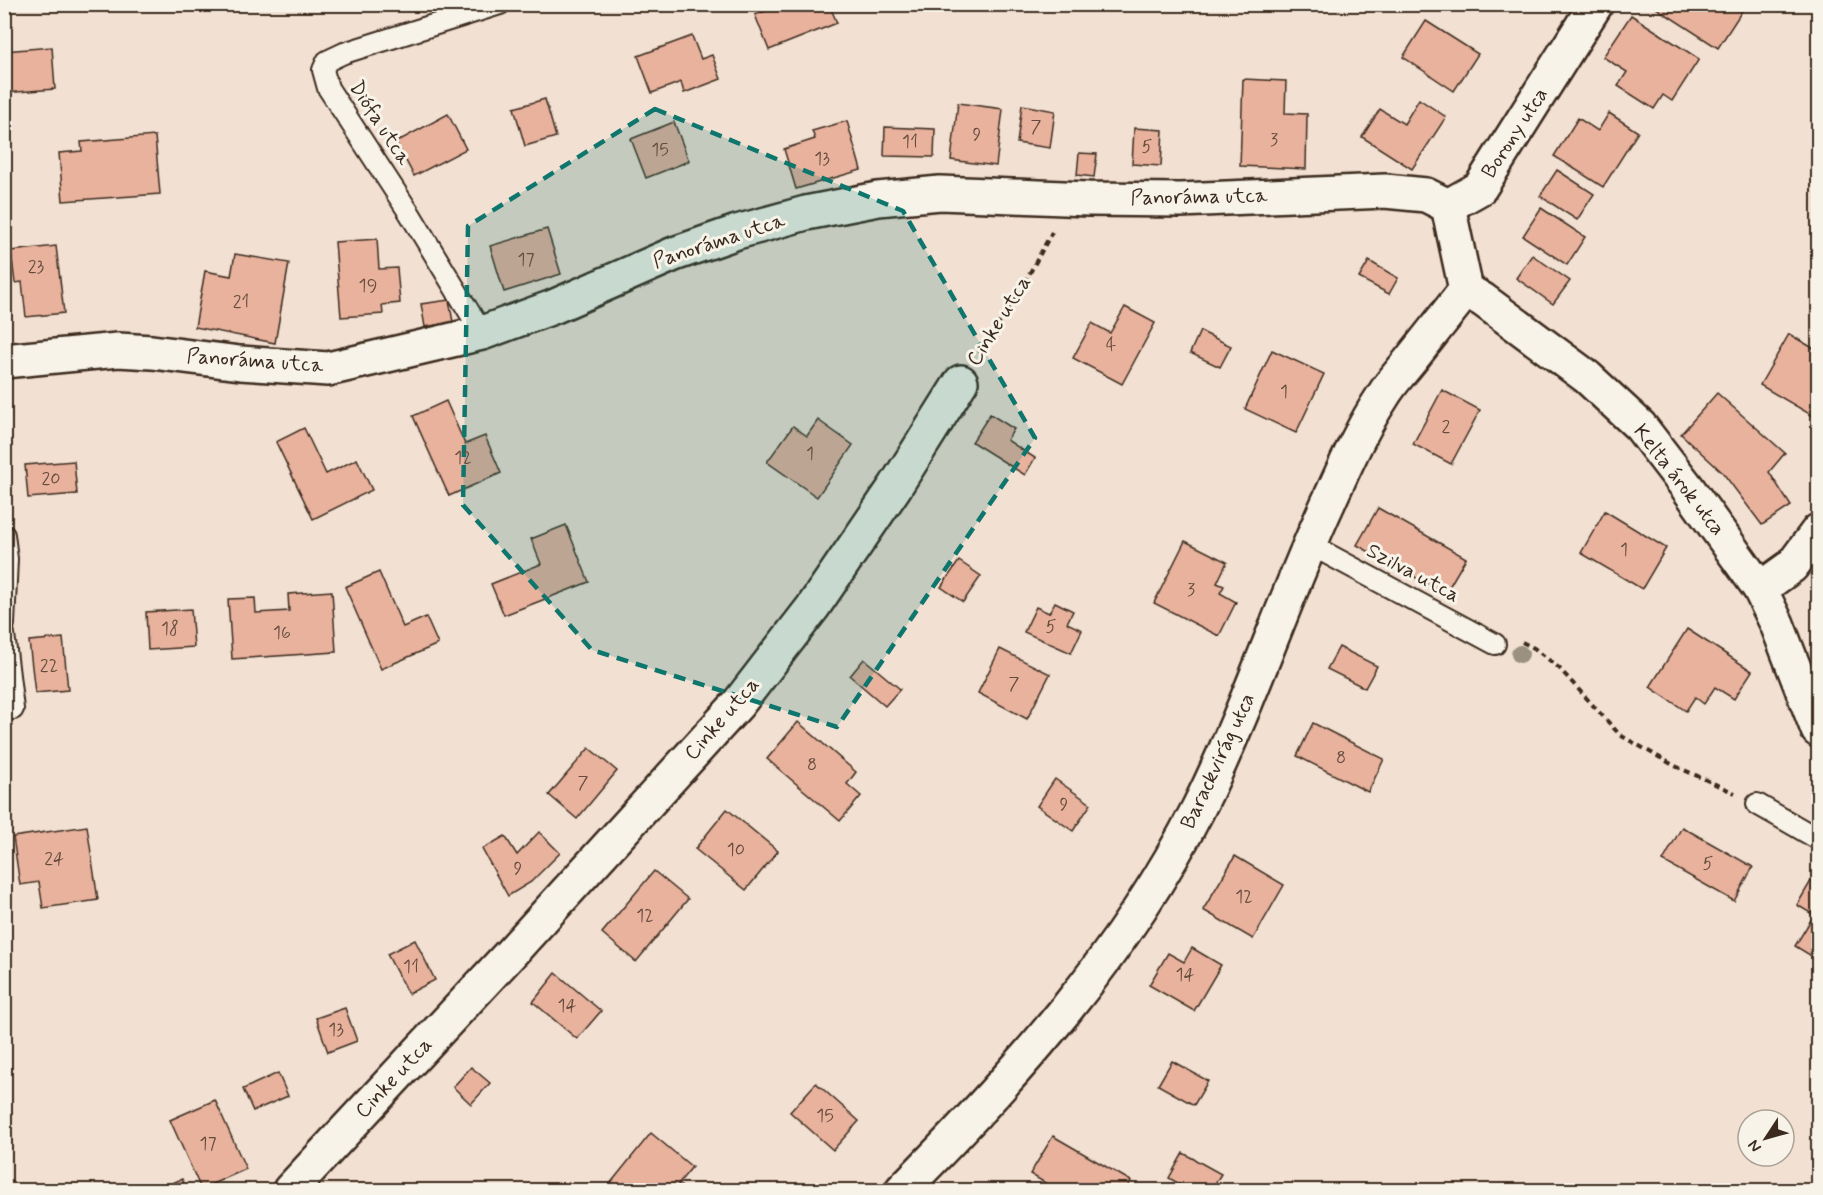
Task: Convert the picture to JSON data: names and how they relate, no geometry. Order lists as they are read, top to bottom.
{
  "streets": {
    "street": [
      "Borony utca",
      "Panoráma utca",
      "Cinke utca",
      "Kelta árok utca",
      "Barackvirág utca"
    ],
    "lane": ["Diófa utca", "Szilva utca"]
  },
  "crossings": [
    ["Diófa utca", "Panoráma utca"],
    ["Borony utca", "Panoráma utca"],
    ["Panoráma utca", "Cinke utca"],
    ["Kelta árok utca", "Barackvirág utca"],
    ["Szilva utca", "Barackvirág utca"]
  ],
  "house_numbers": [
    "7",
    "9",
    "3",
    "11",
    "5",
    "15",
    "13",
    "17",
    "23",
    "19",
    "21",
    "4",
    "1",
    "2",
    "1",
    "12",
    "20",
    "1",
    "3",
    "5",
    "18",
    "16",
    "22",
    "7",
    "8",
    "8",
    "7",
    "9",
    "10",
    "24",
    "5",
    "9",
    "12",
    "12",
    "11",
    "14",
    "14",
    "13",
    "15",
    "17"
  ],
  "north": "bottom left"
}
